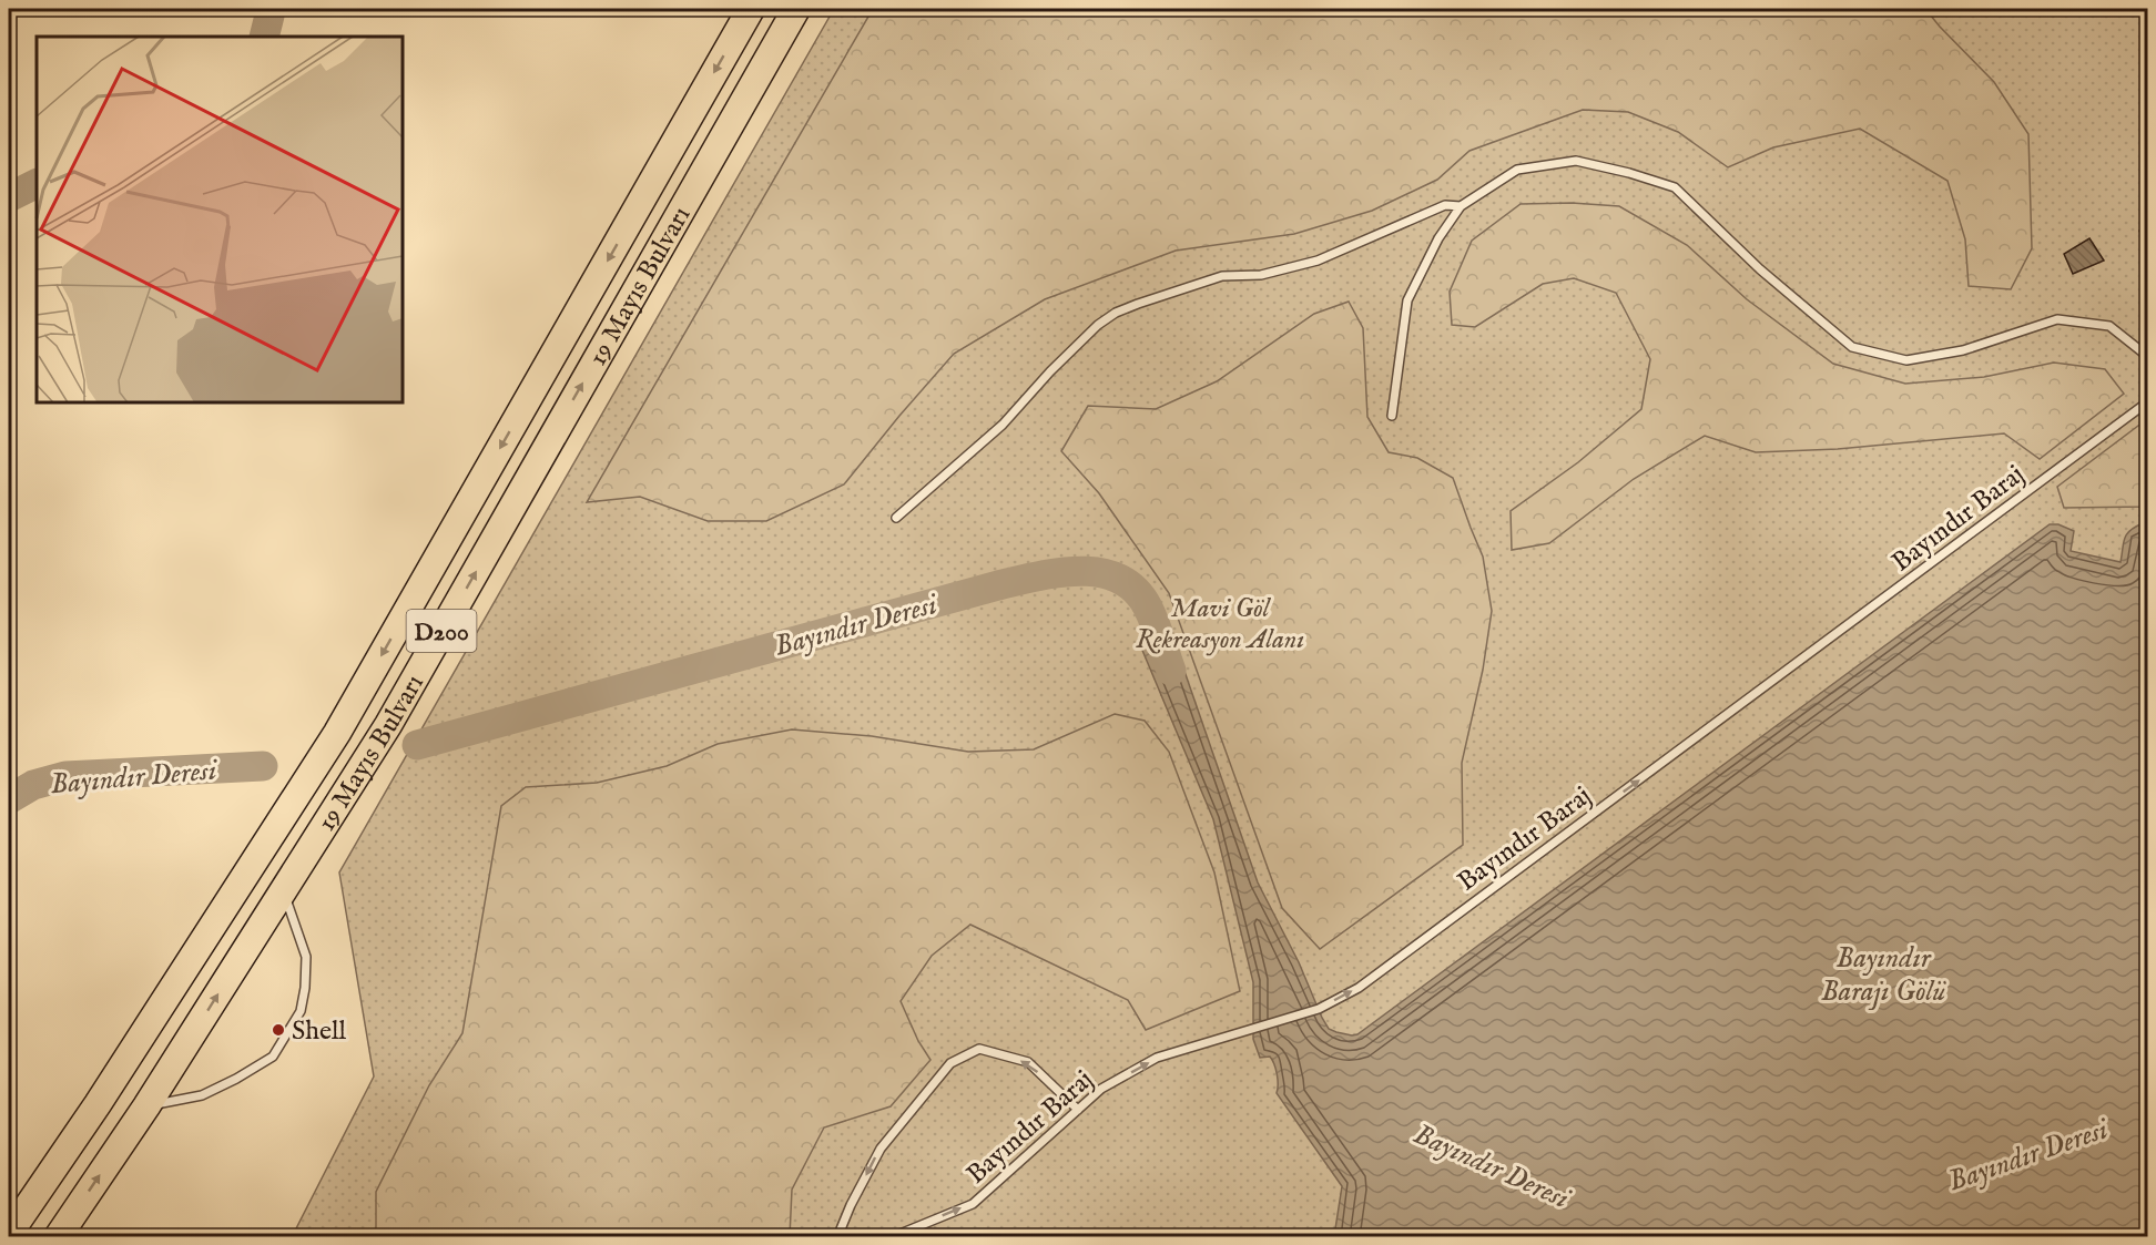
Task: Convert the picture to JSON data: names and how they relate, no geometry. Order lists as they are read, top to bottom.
{
  "streets": {
    "highway": ["19 Mayıs Bulvarı", "D200"],
    "lane": ["Bayındır Baraj"]
  },
  "one_way": ["Bayındır Baraj"],
  "water": ["Bayındır Deresi", "Bayındır Barajı Gölü"],
  "parks": ["Mavi Göl Rekreasyon Alanı"],
  "places": ["Shell"]
}
